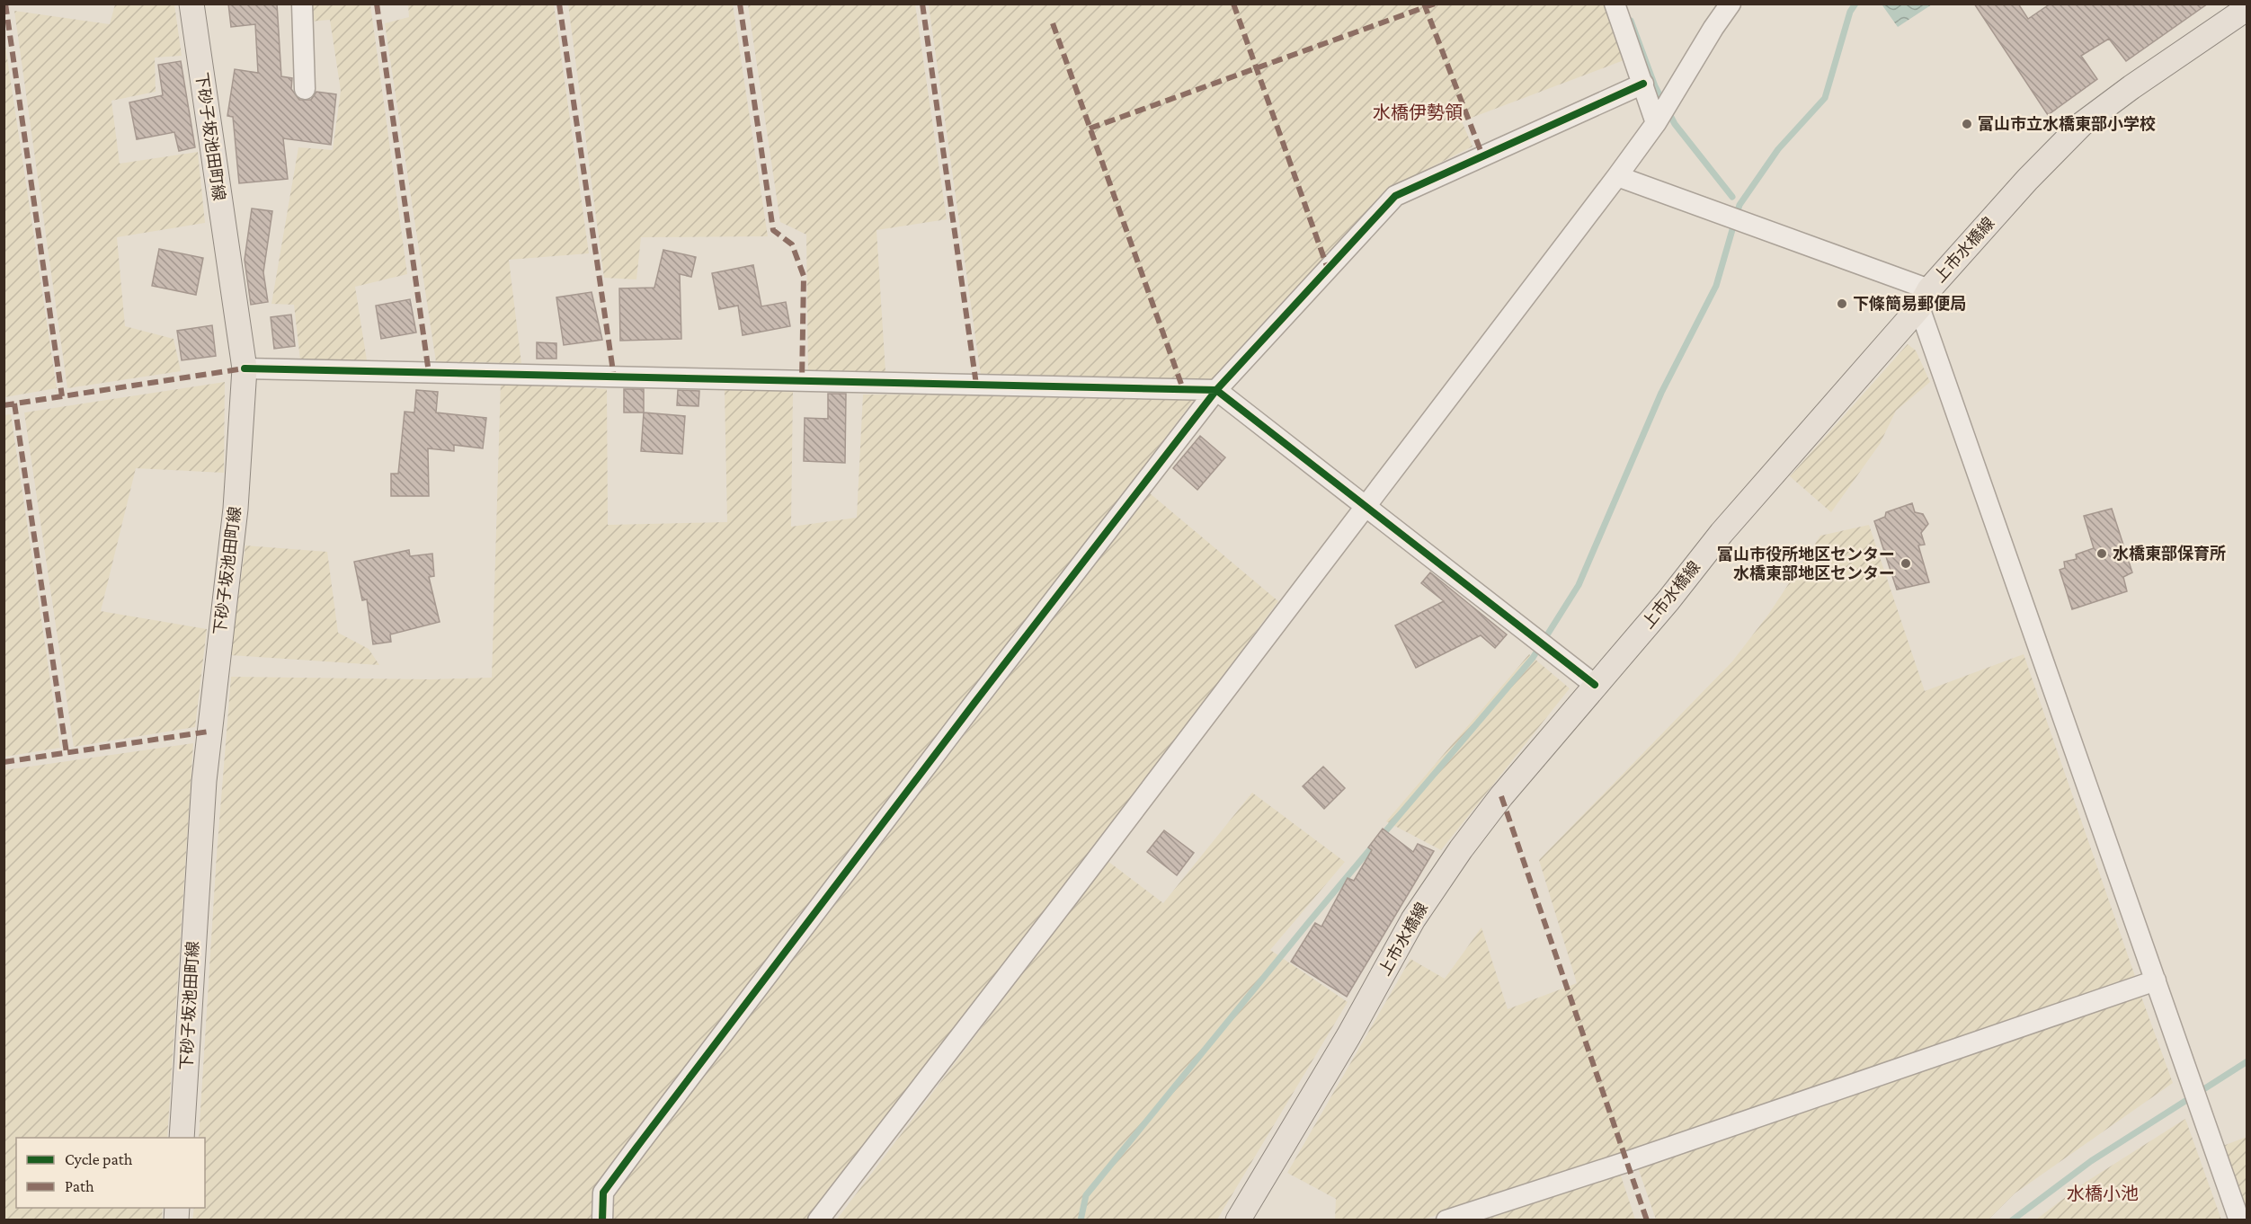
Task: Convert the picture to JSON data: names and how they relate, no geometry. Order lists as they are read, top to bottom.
{
  "streets": {
    "main road": ["下砂子坂池田町線", "上市水橋線"]
  },
  "districts": ["水橋伊勢領", "水橋小池"],
  "places": [
    "富山市立水橋東部小学校",
    "下條簡易郵便局",
    "水橋東部保育所",
    "富山市役所地区センター 水橋東部地区センター"
  ],
  "legend": ["Cycle path", "Path"]
}
